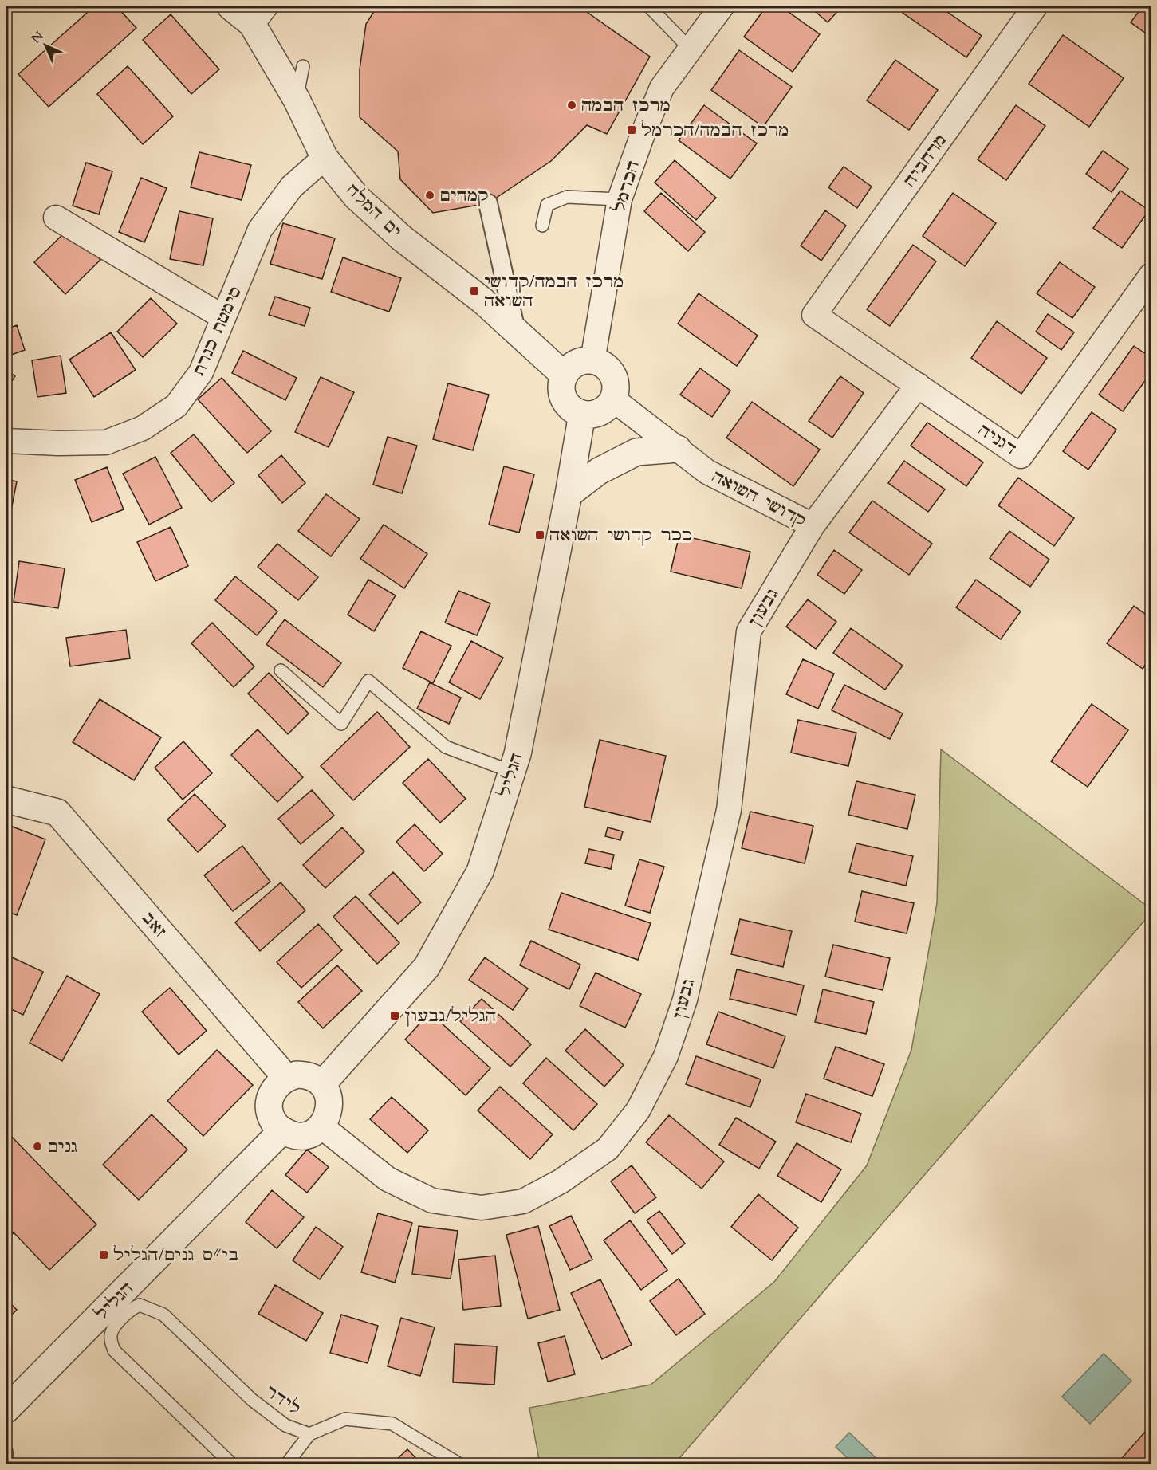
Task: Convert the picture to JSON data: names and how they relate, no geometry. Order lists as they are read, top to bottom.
{
  "streets": {
    "street": [
      "מרחביה",
      "הכרמל",
      "ים המלח",
      "סימטת כנרת",
      "דגניה",
      "קדושי השואה",
      "גבעון",
      "הגליל",
      "זאב"
    ],
    "lane": ["לידר"]
  },
  "crossings": [
    ["מרחביה", "דגניה"],
    ["הכרמל", "ים המלח"],
    ["הכרמל", "קדושי השואה"],
    ["הכרמל", "הגליל"],
    ["ים המלח", "סימטת כנרת"],
    ["ים המלח", "קדושי השואה"],
    ["ים המלח", "הגליל"],
    ["דגניה", "קדושי השואה"],
    ["קדושי השואה", "גבעון"],
    ["קדושי השואה", "הגליל"],
    ["גבעון", "הגליל"],
    ["גבעון", "זאב"],
    ["הגליל", "זאב"]
  ],
  "places": {
    "other": ["מרכז הבמה", "קמחים", "גנים"],
    "transit": [
      "מרכז הבמה/הכרמל",
      "מרכז הבמה/קדושי השואה",
      "ככר קדושי השואה",
      "הגליל/גבעון",
      "בי״ס גנים/הגליל"
    ]
  },
  "north": "top left"
}
